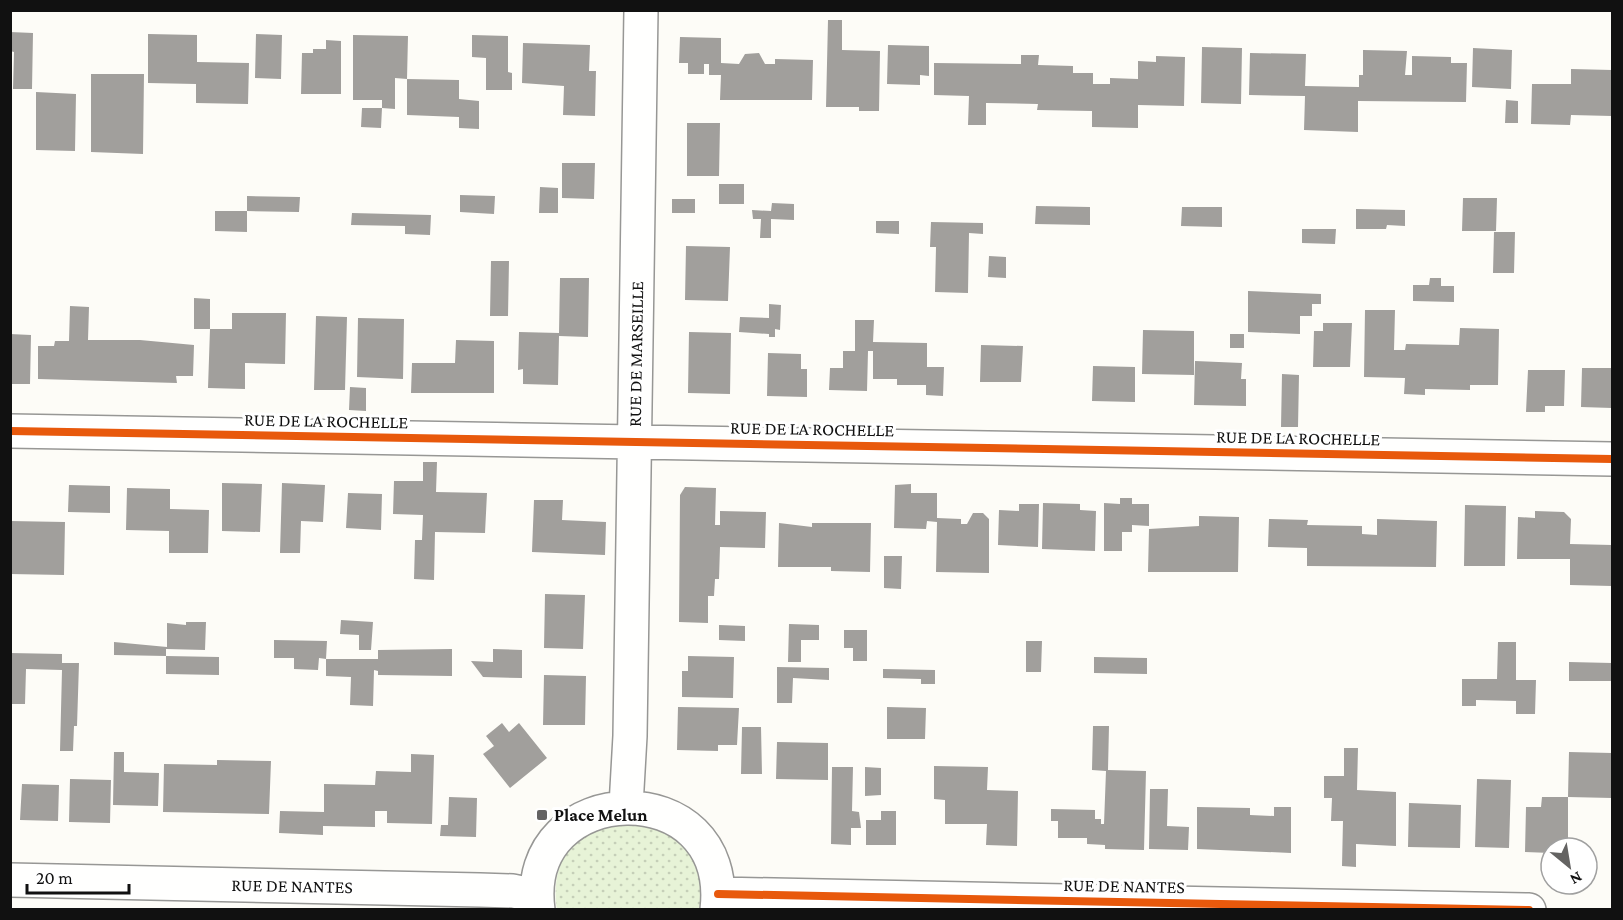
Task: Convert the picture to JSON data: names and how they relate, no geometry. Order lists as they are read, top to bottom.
{
  "streets": {
    "street": ["RUE DE MARSEILLE", "RUE DE LA ROCHELLE", "RUE DE NANTES"]
  },
  "crossings": [
    ["RUE DE MARSEILLE", "RUE DE LA ROCHELLE"]
  ],
  "places": {
    "transit": ["Place Melun"]
  },
  "scale_bar": "20 m",
  "north": "bottom right"
}
